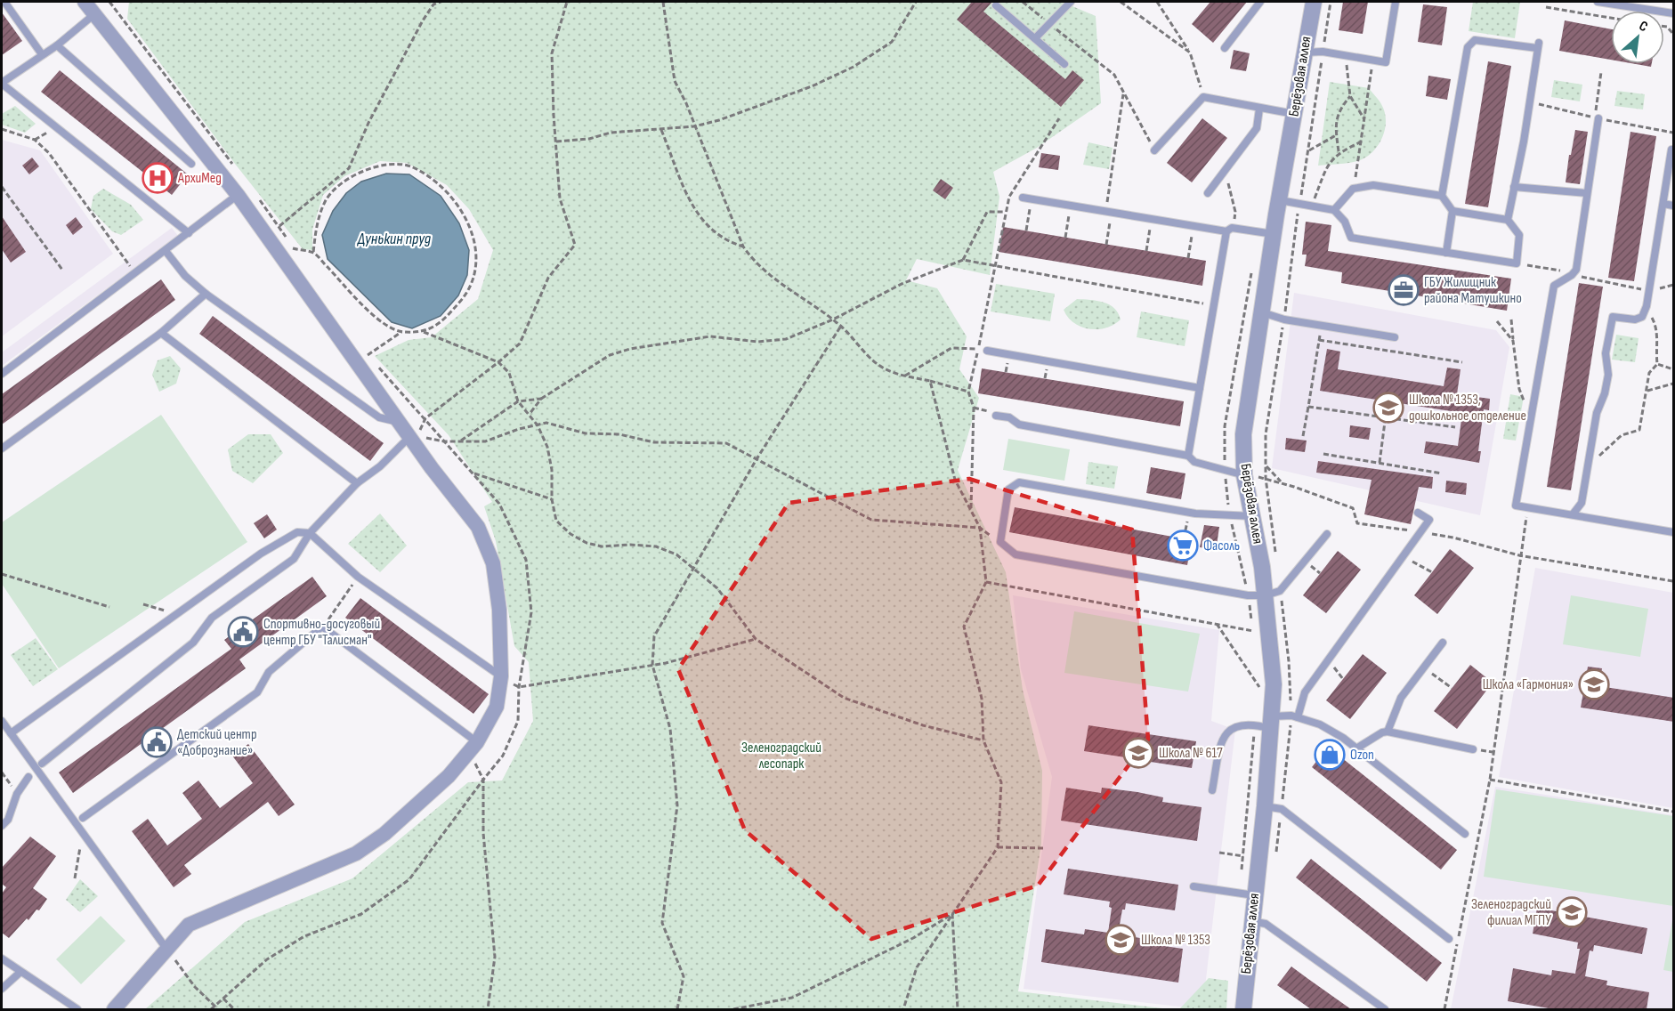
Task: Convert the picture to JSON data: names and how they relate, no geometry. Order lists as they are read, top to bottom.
{
  "streets": {
    "street": ["Берёзовая аллея"]
  },
  "water": ["Дунькин пруд"],
  "parks": ["Зеленоградский лесопарк"],
  "places": {
    "hospital": ["АрхиМед"],
    "office": ["ГБУ Жилищник района Матушкино"],
    "school or university": [
      "Школа № 1353, дошкольное отделение",
      "Школа «Гармония»",
      "Школа № 617",
      "Зеленоградский филиал МГПУ",
      "Школа № 1353"
    ],
    "supermarket": ["Фасоль"],
    "public building": ["Спортивно-досуговый центр ГБУ \"Талисман\"", "Детский центр «Добрознание»"],
    "shop": ["Ozon"]
  },
  "north": "top right"
}
